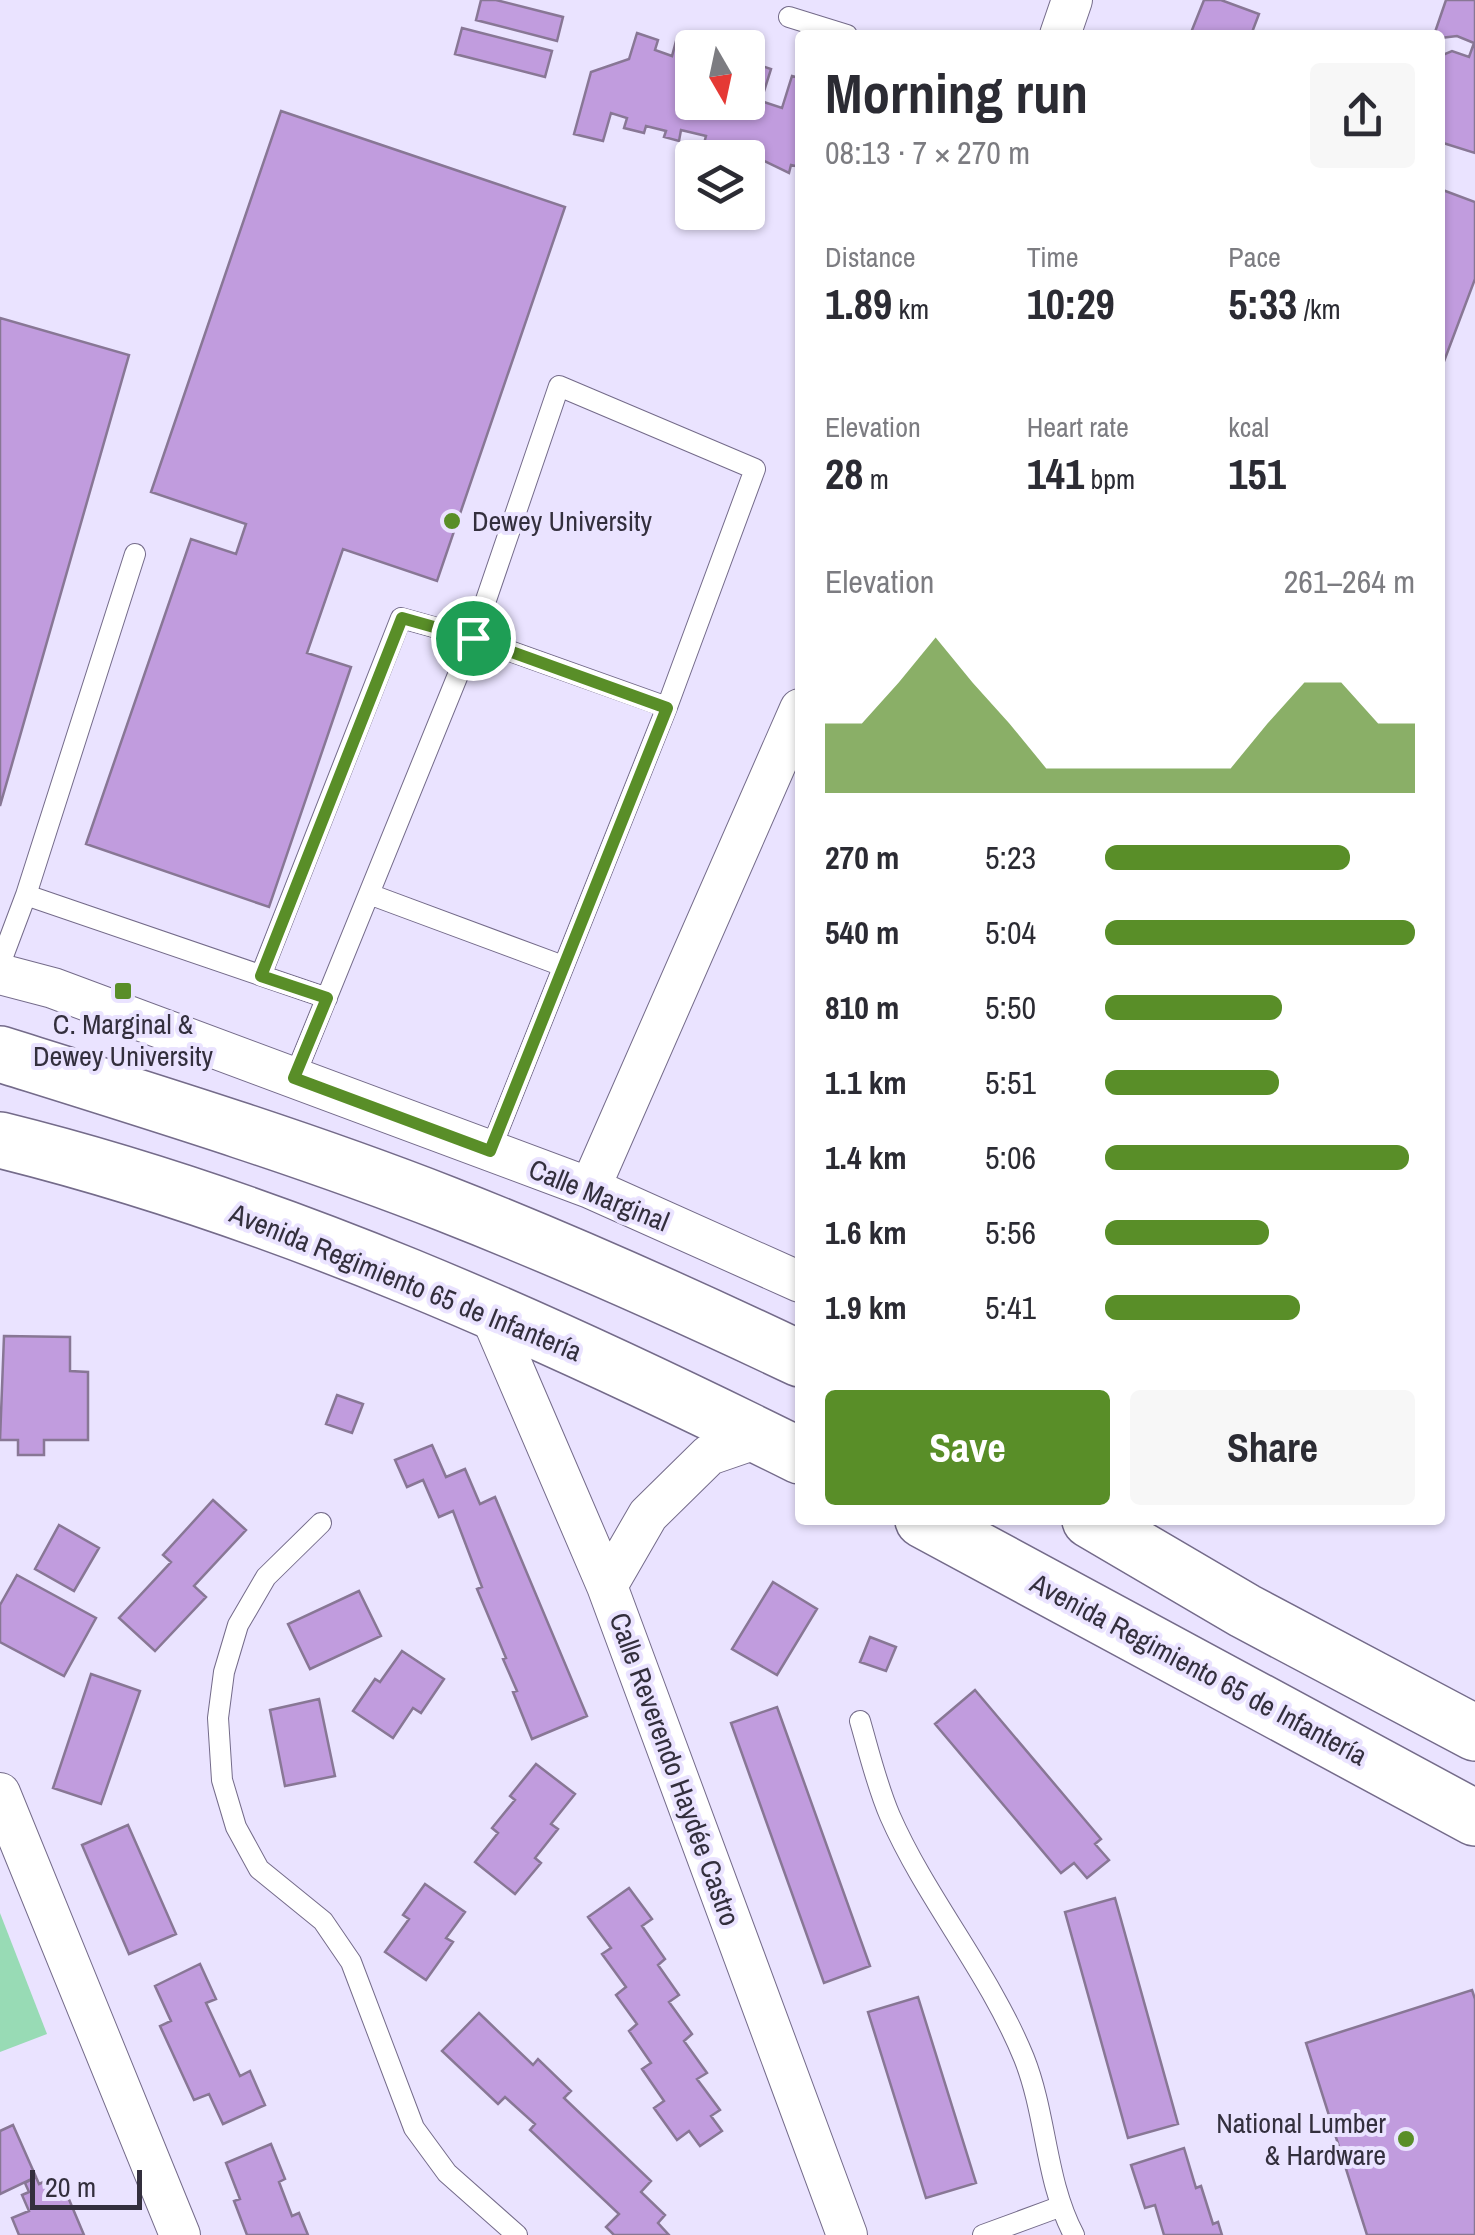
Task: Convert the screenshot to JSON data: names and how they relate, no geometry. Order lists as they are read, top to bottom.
{
  "streets": {
    "main road": ["Avenida Regimiento 65 de Infantería"],
    "street": ["Calle Marginal", "Calle Reverendo Haydée Castro"]
  },
  "crossings": [
    ["Avenida Regimiento 65 de Infantería", "Calle Reverendo Haydée Castro"]
  ],
  "places": {
    "other": ["Dewey University", "National Lumber & Hardware"],
    "transit": ["C. Marginal & Dewey University"]
  },
  "scale_bar": "20 m",
  "north": "bottom",
  "page": {
    "heading": ["Morning run", "08:13 · 7 × 270 m"],
    "stats": [
      ["Distance", "1.89 km"],
      ["Time", "10:29"],
      ["Pace", "5:33 /km"],
      ["Elevation", "28 m"],
      ["Heart rate", "141 bpm"],
      ["kcal", "151"]
    ],
    "chart": ["Elevation", "261–264 m"],
    "list": [
      {
        "name": "270 m",
        "note": "5:23"
      },
      {
        "name": "540 m",
        "note": "5:04"
      },
      {
        "name": "810 m",
        "note": "5:50"
      },
      {
        "name": "1.1 km",
        "note": "5:51"
      },
      {
        "name": "1.4 km",
        "note": "5:06"
      },
      {
        "name": "1.6 km",
        "note": "5:56"
      },
      {
        "name": "1.9 km",
        "note": "5:41"
      }
    ],
    "buttons": ["Save", "Share"],
    "scale": "20 m"
  }
}
